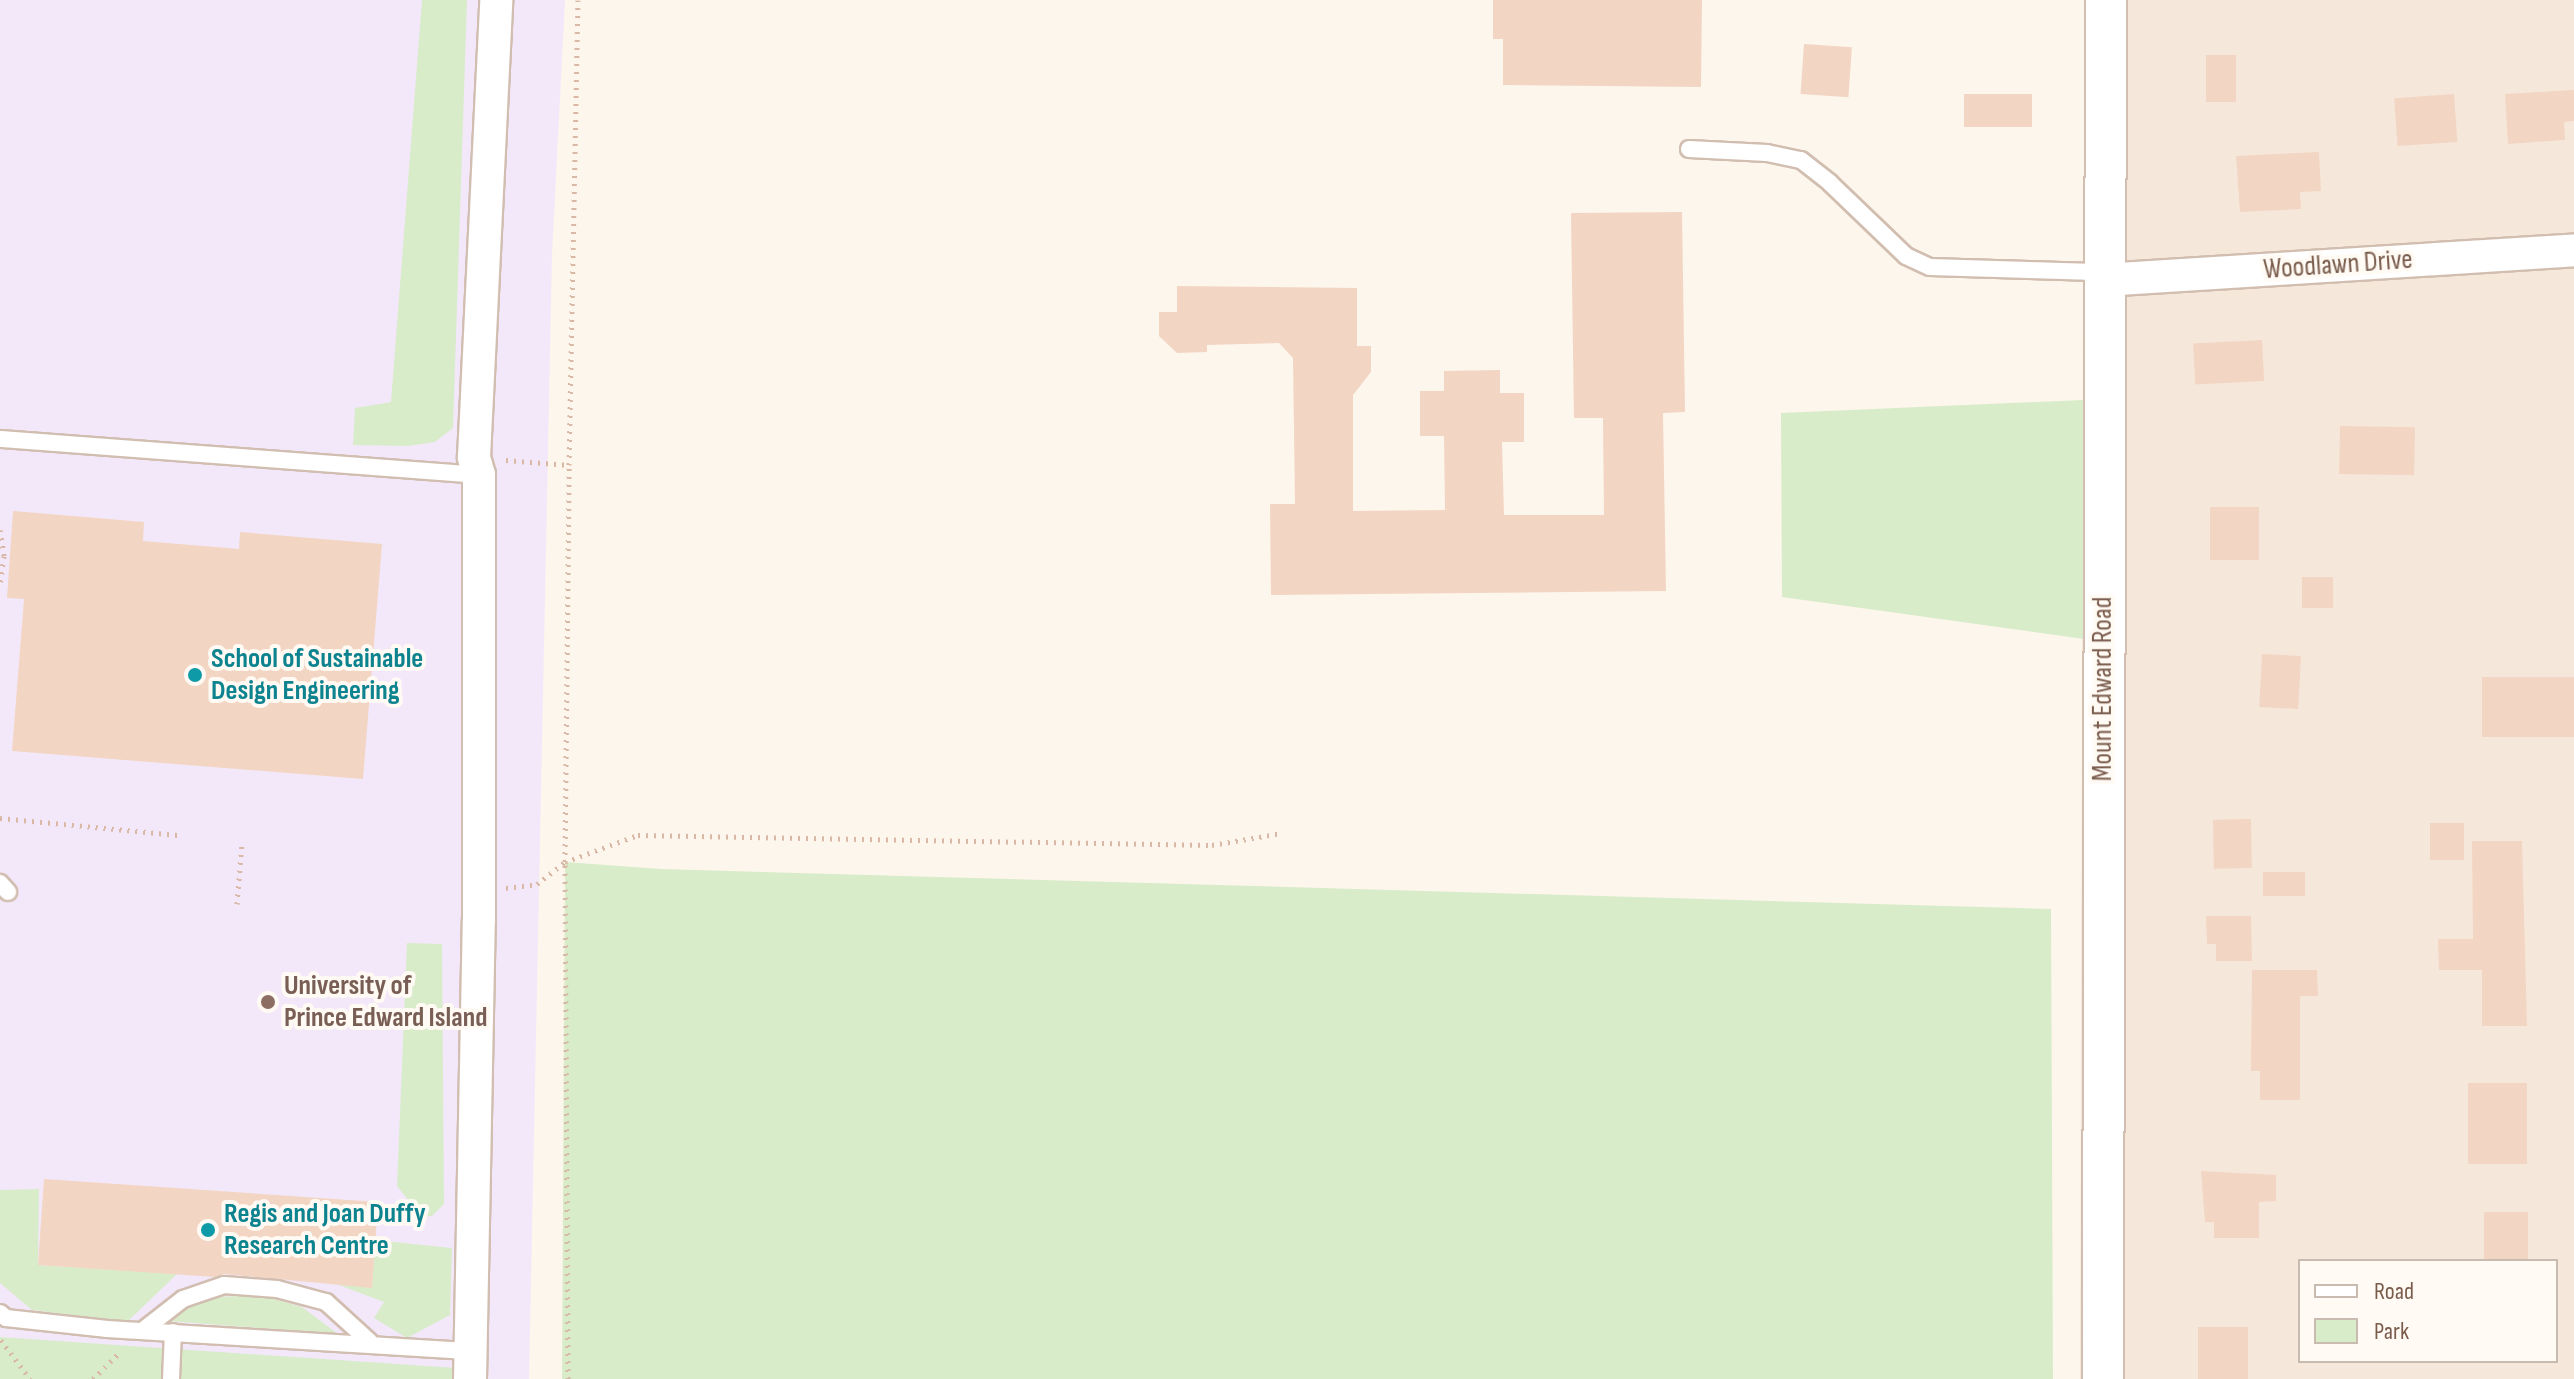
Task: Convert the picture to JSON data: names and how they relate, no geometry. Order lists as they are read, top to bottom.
{
  "streets": {
    "street": ["Woodlawn Drive", "Mount Edward Road"]
  },
  "crossings": [
    ["Woodlawn Drive", "Mount Edward Road"]
  ],
  "places": ["School of Sustainable Design Engineering", "University of Prince Edward Island", "Regis and Joan Duffy Research Centre"],
  "legend": ["Road", "Park"]
}
